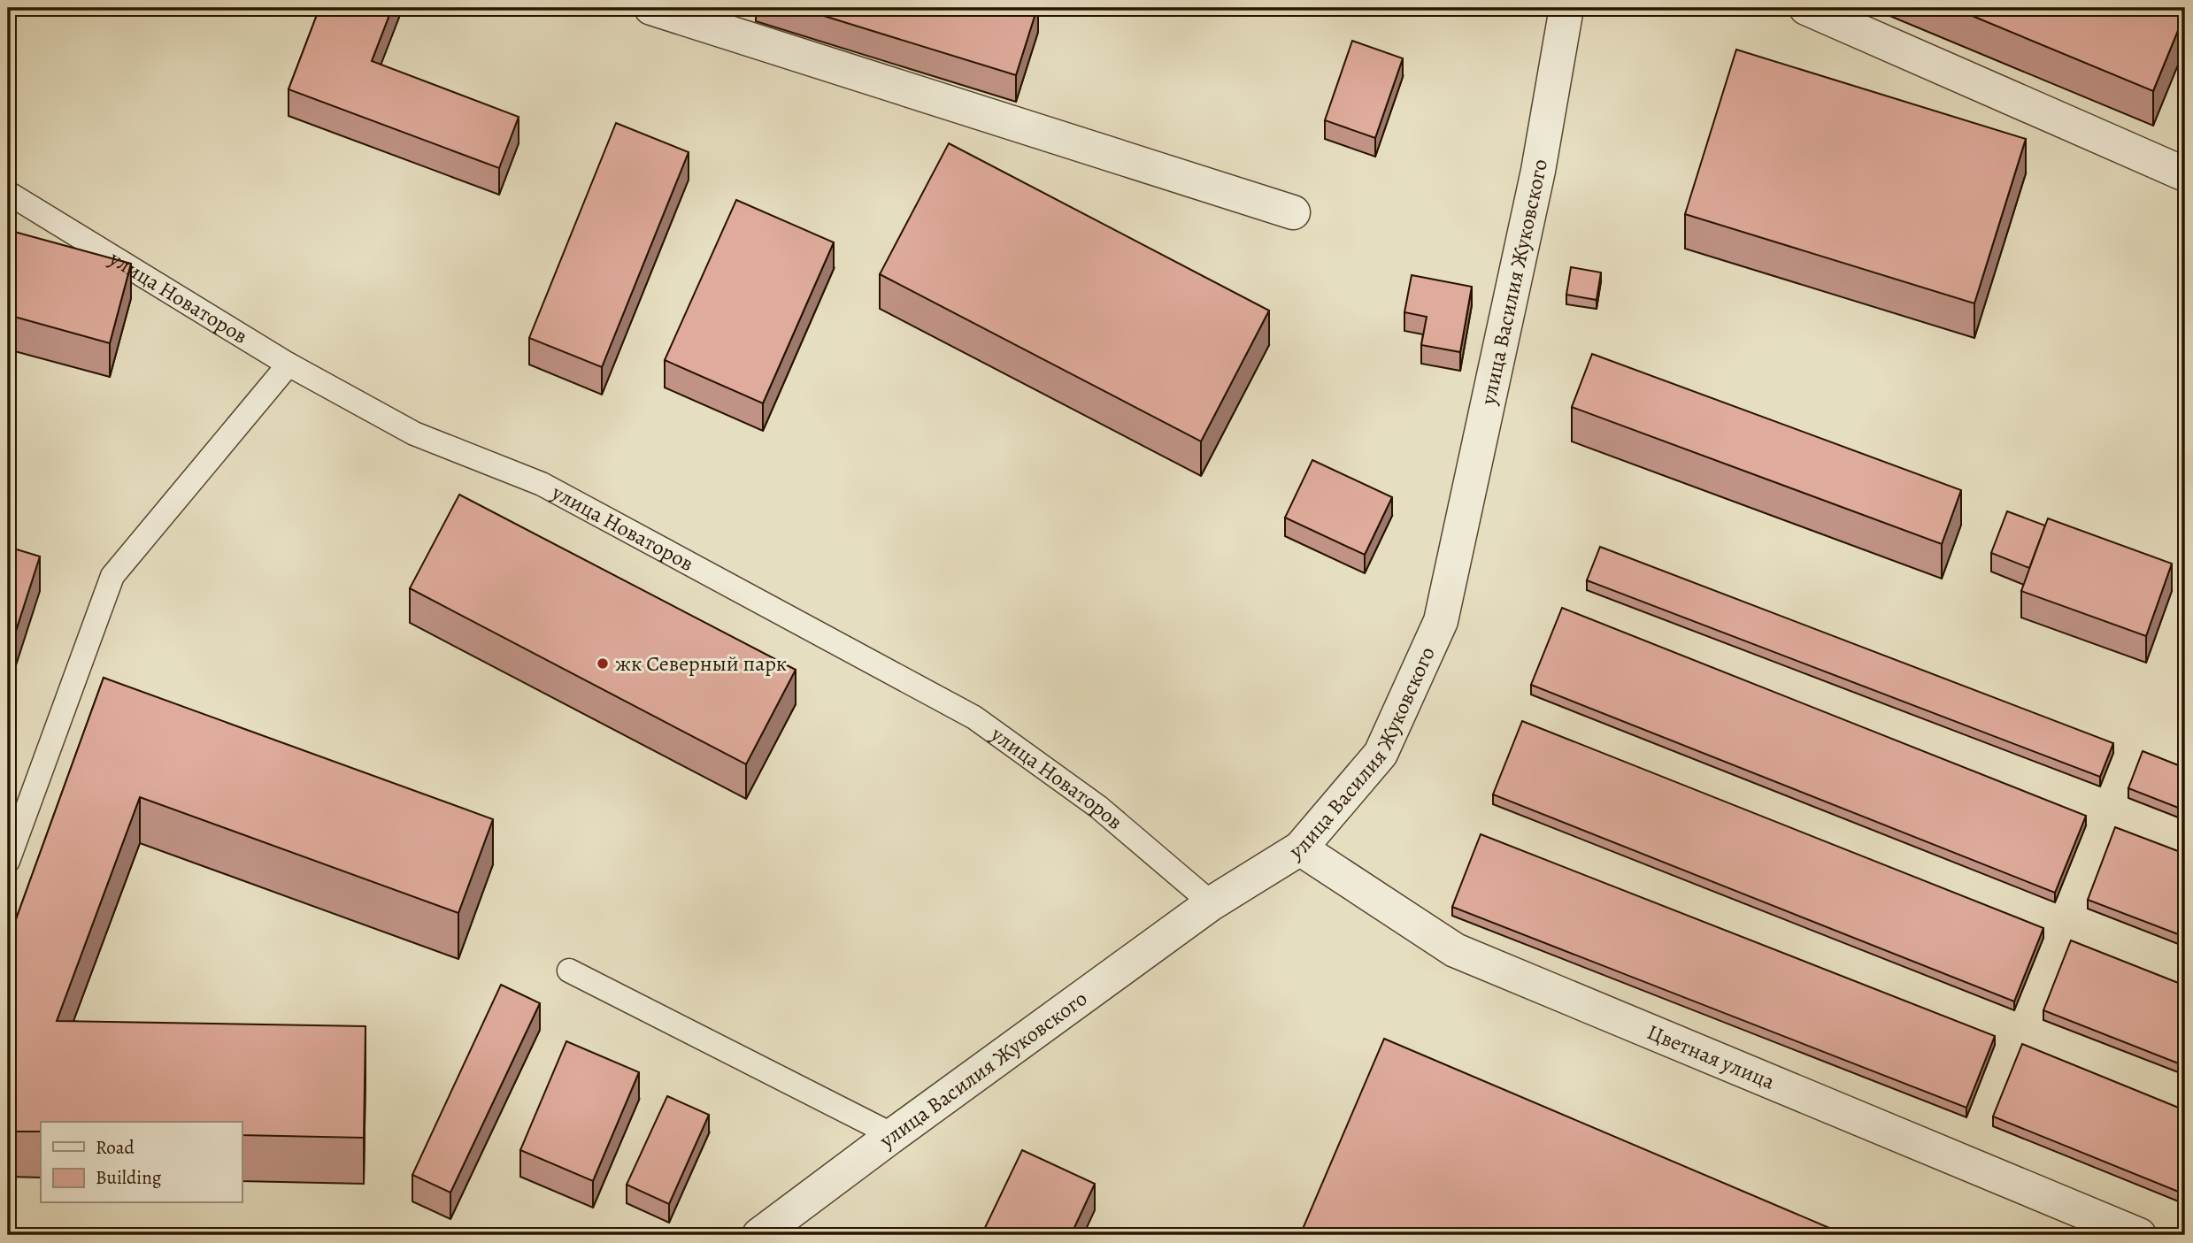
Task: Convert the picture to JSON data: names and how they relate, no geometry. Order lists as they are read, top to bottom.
{
  "streets": {
    "street": ["улица Василия Жуковского", "Цветная улица"],
    "lane": ["улица Новаторов"]
  },
  "crossings": [
    ["улица Василия Жуковского", "улица Новаторов"],
    ["улица Василия Жуковского", "Цветная улица"]
  ],
  "places": ["жк Северный парк"],
  "legend": ["Road", "Building"]
}
